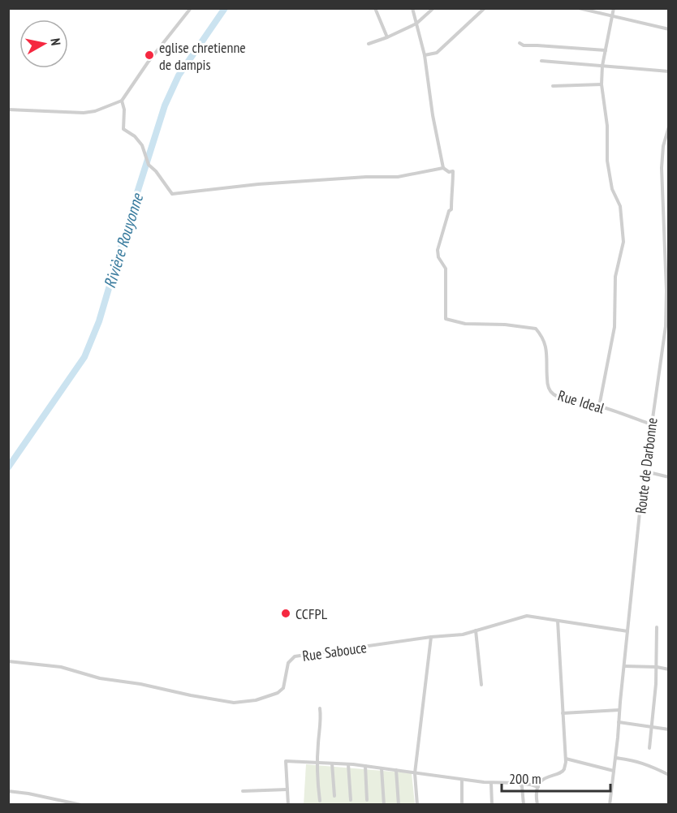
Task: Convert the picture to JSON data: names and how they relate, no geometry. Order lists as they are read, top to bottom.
{
  "streets": {
    "street": ["Rue Ideal", "Route de Darbonne", "Rue Sabouce"]
  },
  "crossings": [
    ["Rue Ideal", "Route de Darbonne"],
    ["Route de Darbonne", "Rue Sabouce"]
  ],
  "water": ["Rivière Rouyonne"],
  "places": ["eglise chretienne de dampis", "CCFPL"],
  "scale_bar": "200 m",
  "north": "right"
}
